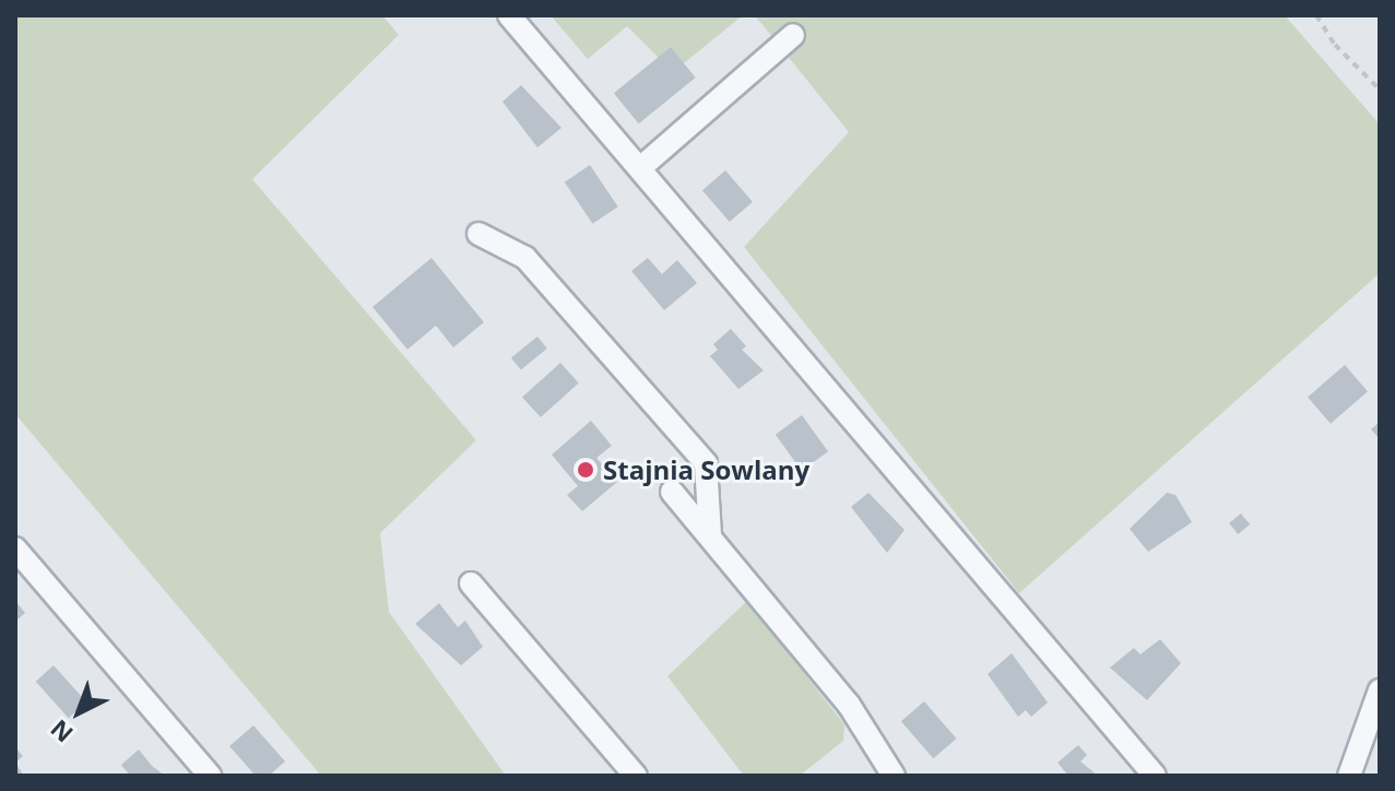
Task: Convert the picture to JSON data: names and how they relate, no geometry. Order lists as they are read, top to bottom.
{
  "places": ["Stajnia Sowlany"],
  "north": "bottom left"
}
